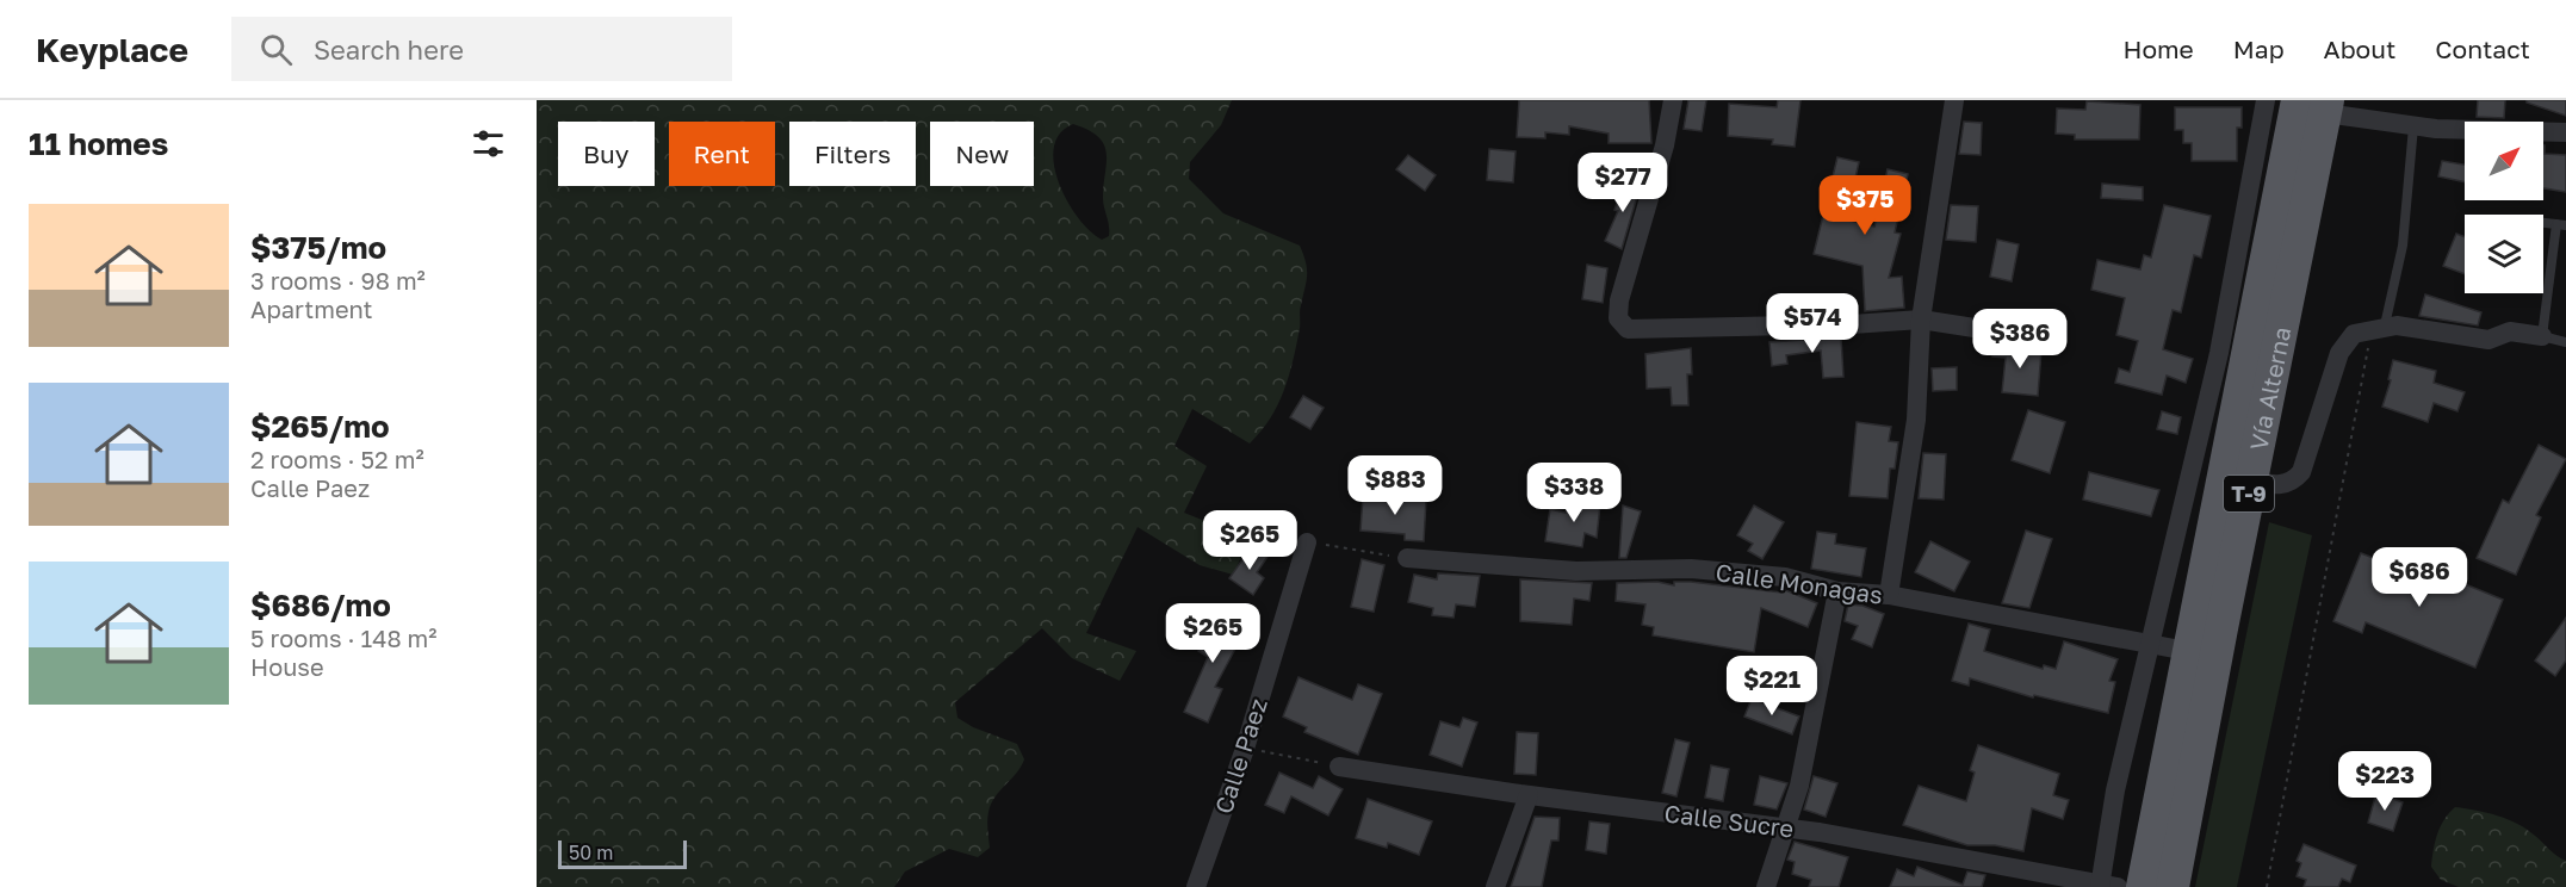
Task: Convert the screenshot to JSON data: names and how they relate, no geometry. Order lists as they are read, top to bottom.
{
  "streets": {
    "highway": ["Vía Alterna", "T-9"],
    "street": ["Calle Monagas", "Calle Paez", "Calle Sucre"]
  },
  "crossings": [
    ["Vía Alterna", "Calle Monagas"]
  ],
  "scale_bar": "50 m",
  "north": "top right",
  "page": {
    "header": "Keyplace",
    "search": "Search here",
    "nav": [
      "Home",
      "Map",
      "About",
      "Contact"
    ],
    "heading": "11 homes",
    "chip": [
      "Buy",
      "Rent",
      "Filters",
      "New"
    ],
    "price": [
      "$277",
      "$375",
      "$574",
      "$386",
      "$883",
      "$338",
      "$265",
      "$686",
      "$265",
      "$221",
      "$223"
    ],
    "list": [
      {
        "name": "$375/mo",
        "note": "3 rooms · 98 m² · Apartment"
      },
      {
        "name": "$265/mo",
        "note": "2 rooms · 52 m² · Calle Paez"
      },
      {
        "name": "$686/mo",
        "note": "5 rooms · 148 m² · House"
      }
    ],
    "scale": "50 m"
  }
}
